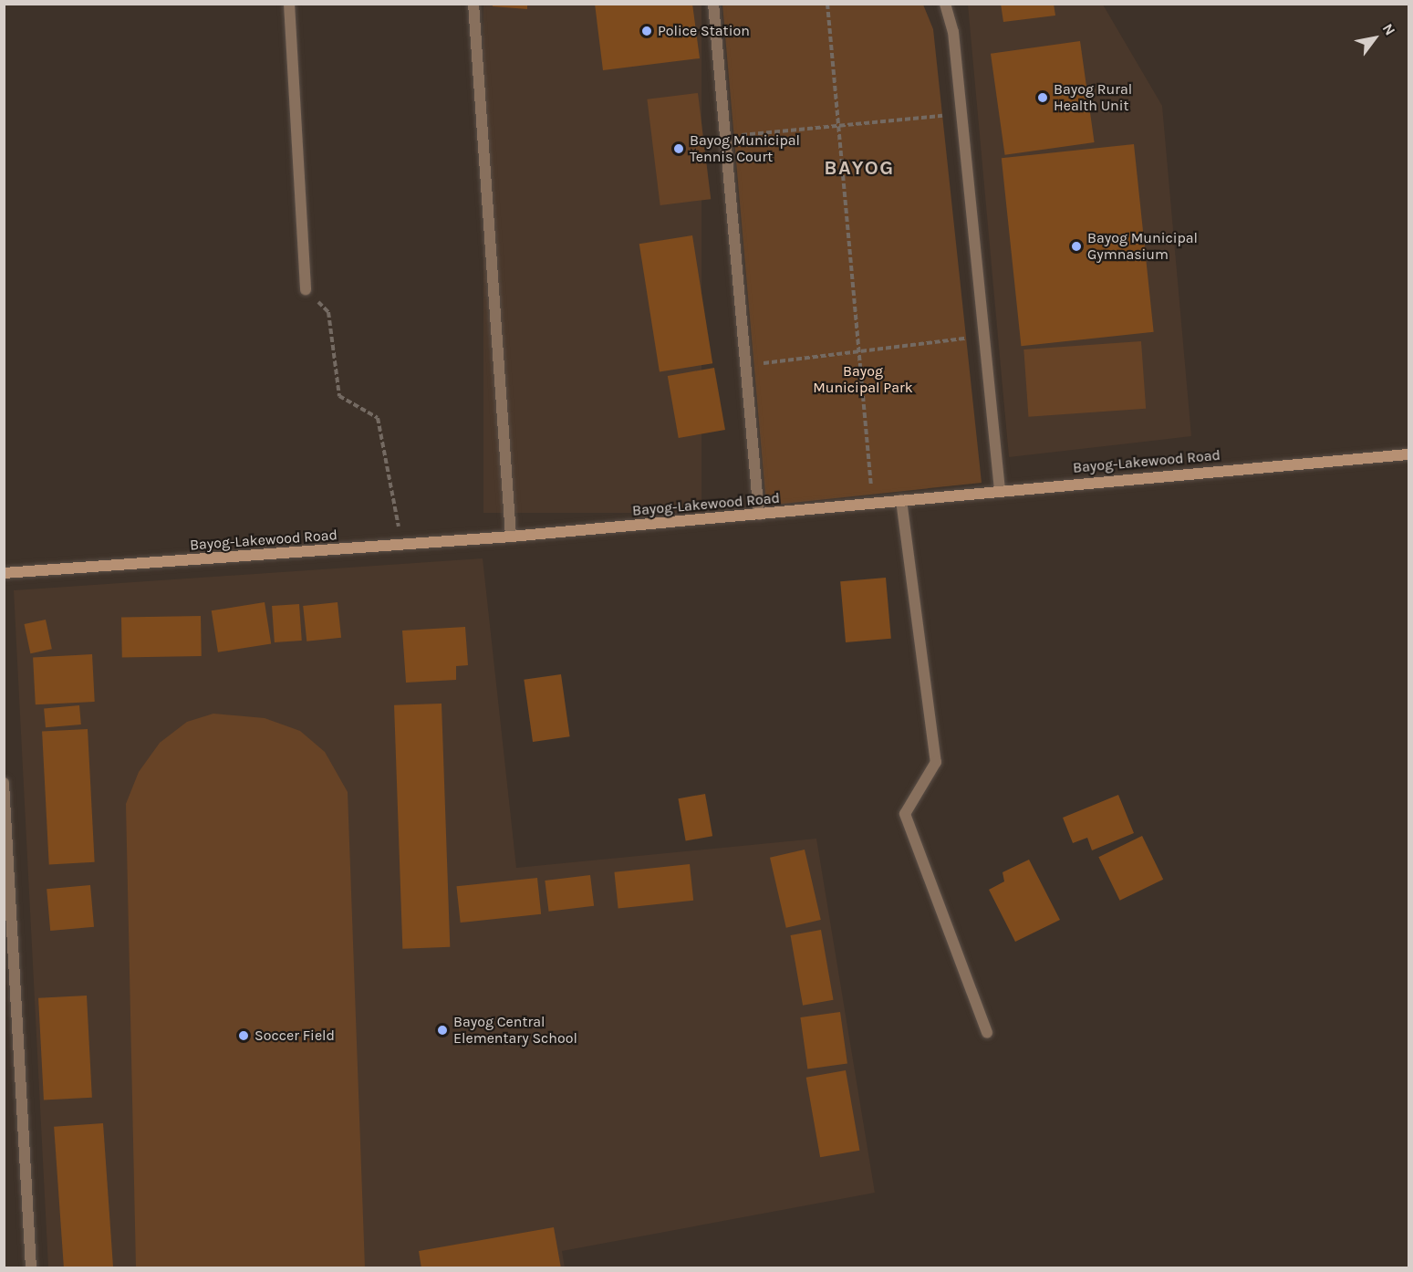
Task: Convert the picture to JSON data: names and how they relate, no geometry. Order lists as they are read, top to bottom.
{
  "streets": {
    "main road": ["Bayog-Lakewood Road"]
  },
  "districts": ["BAYOG"],
  "parks": ["Bayog Municipal Park"],
  "places": [
    "Police Station",
    "Bayog Rural Health Unit",
    "Bayog Municipal Tennis Court",
    "Bayog Municipal Gymnasium",
    "Bayog Central Elementary School",
    "Soccer Field"
  ],
  "north": "top right"
}
